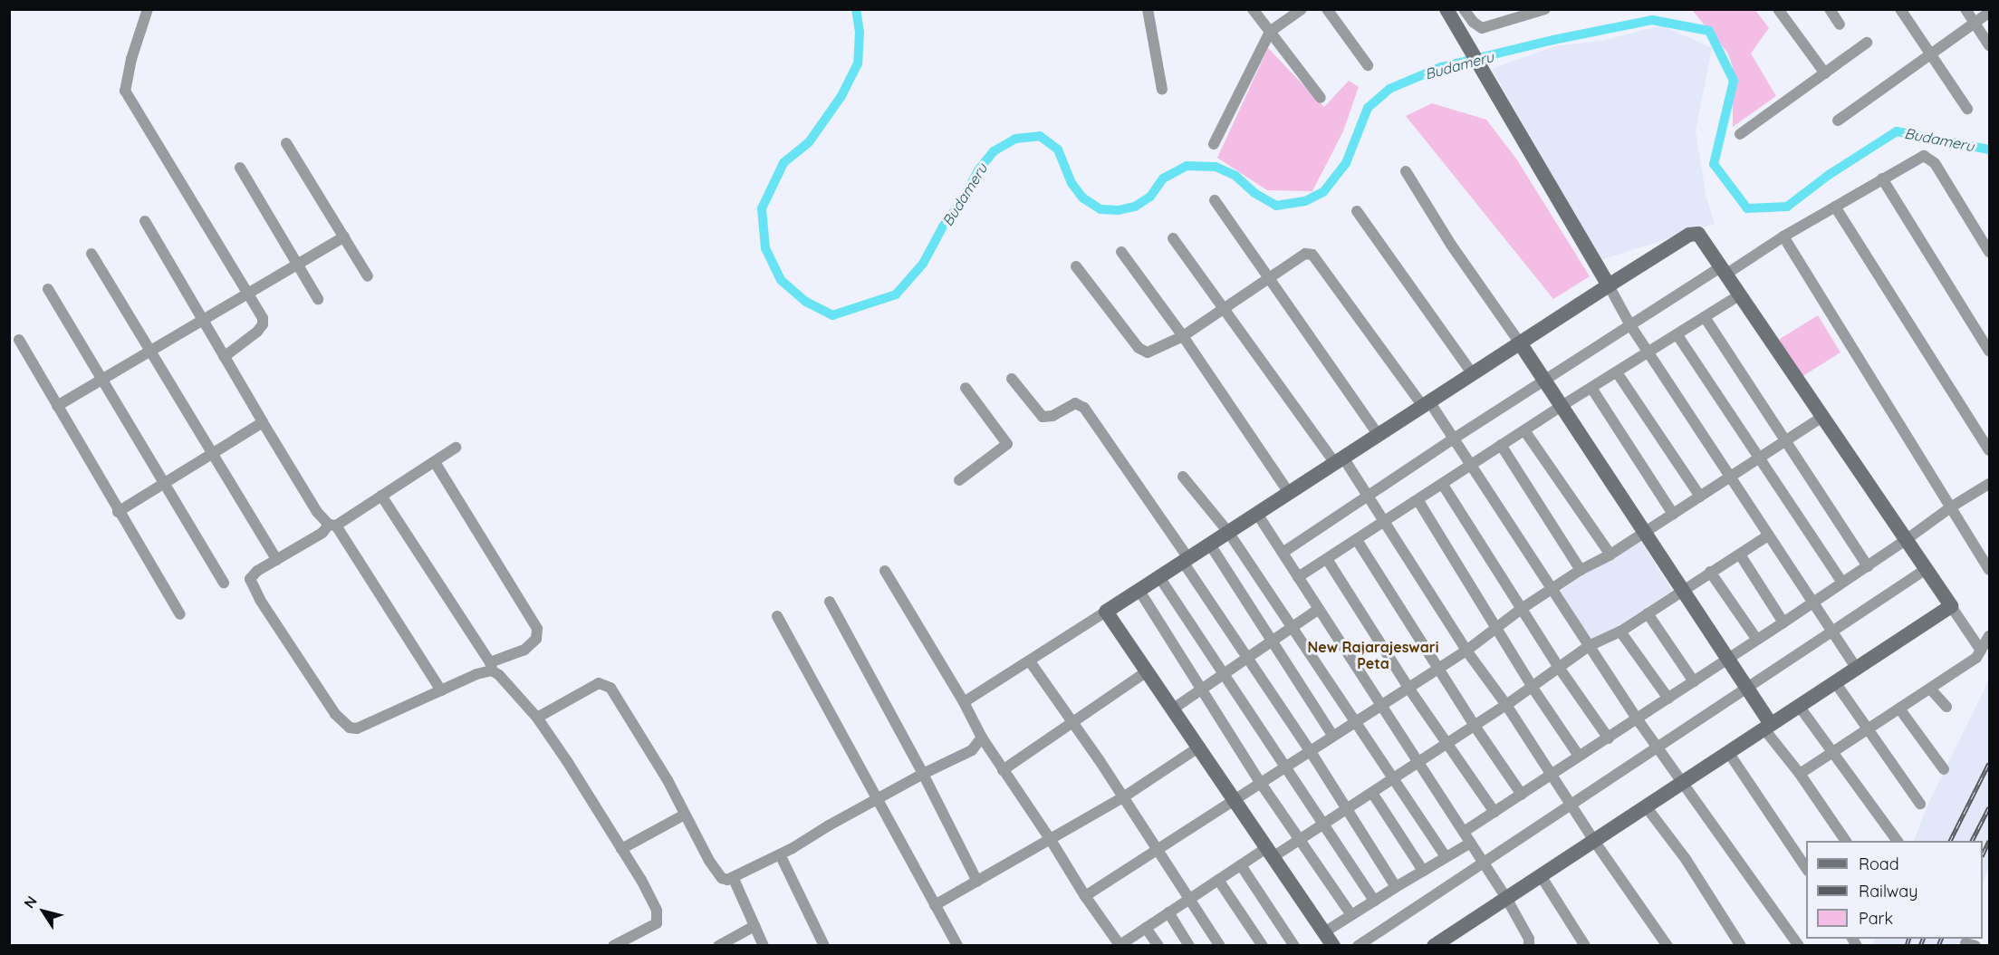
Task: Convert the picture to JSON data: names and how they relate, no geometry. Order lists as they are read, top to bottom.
{
  "districts": ["New Rajarajeswari Peta"],
  "water": ["Budameru"],
  "legend": ["Road", "Railway", "Park"],
  "north": "top left"
}
